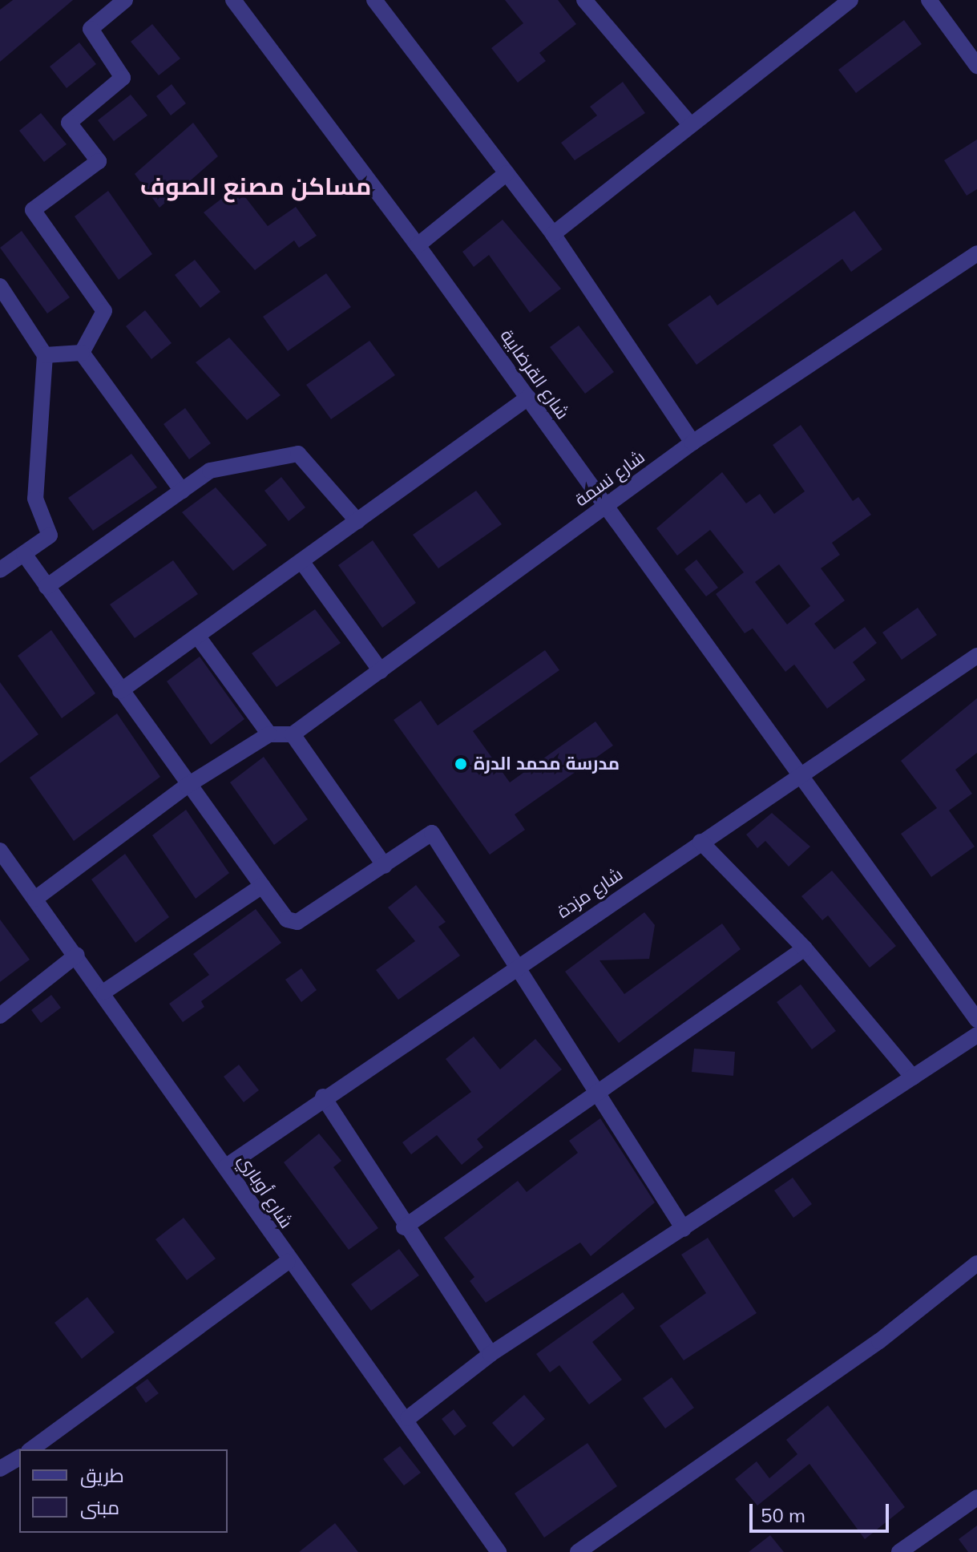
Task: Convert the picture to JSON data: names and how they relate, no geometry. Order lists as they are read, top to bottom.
{
  "streets": {
    "street": [
      "شارع القرضابية",
      "شارع نسمة",
      "شارع مزدة",
      "شارع أوباري"
    ]
  },
  "crossings": [
    ["شارع القرضابية", "شارع نسمة"],
    ["شارع القرضابية", "شارع مزدة"],
    ["شارع مزدة", "شارع أوباري"]
  ],
  "districts": ["مساكن مصنع الصوف"],
  "places": ["مدرسة محمد الدرة"],
  "legend": ["طريق", "مبنى"],
  "scale_bar": "50 m"
}
